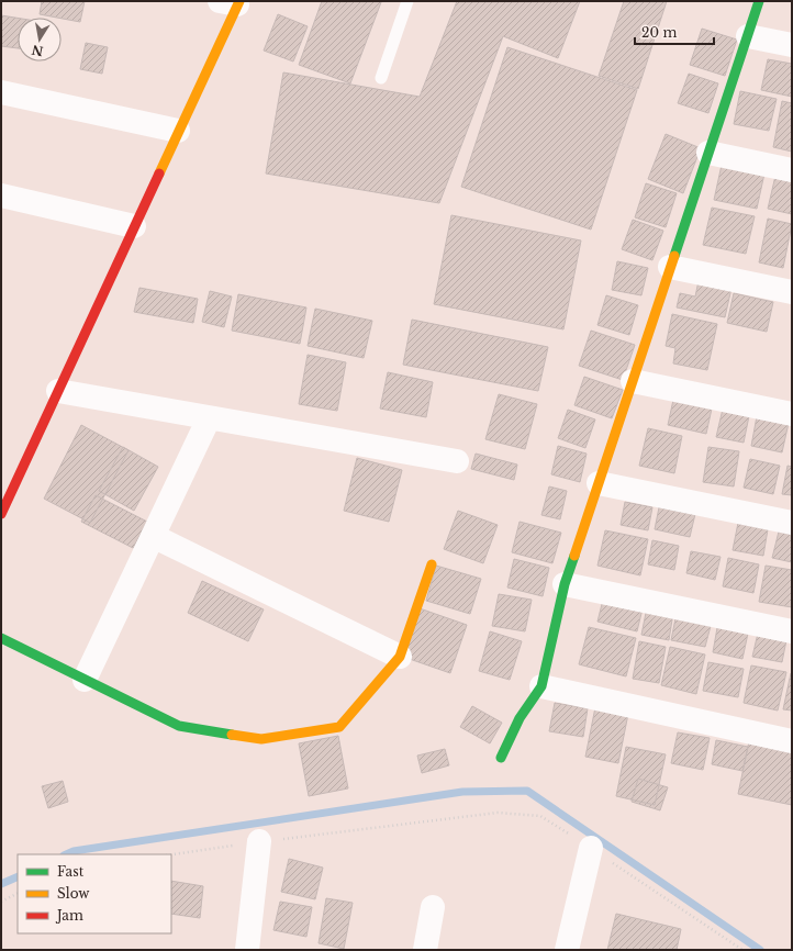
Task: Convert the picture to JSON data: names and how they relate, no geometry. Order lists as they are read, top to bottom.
{
  "legend": ["Fast", "Slow", "Jam"],
  "scale_bar": "20 m",
  "north": "bottom"
}
